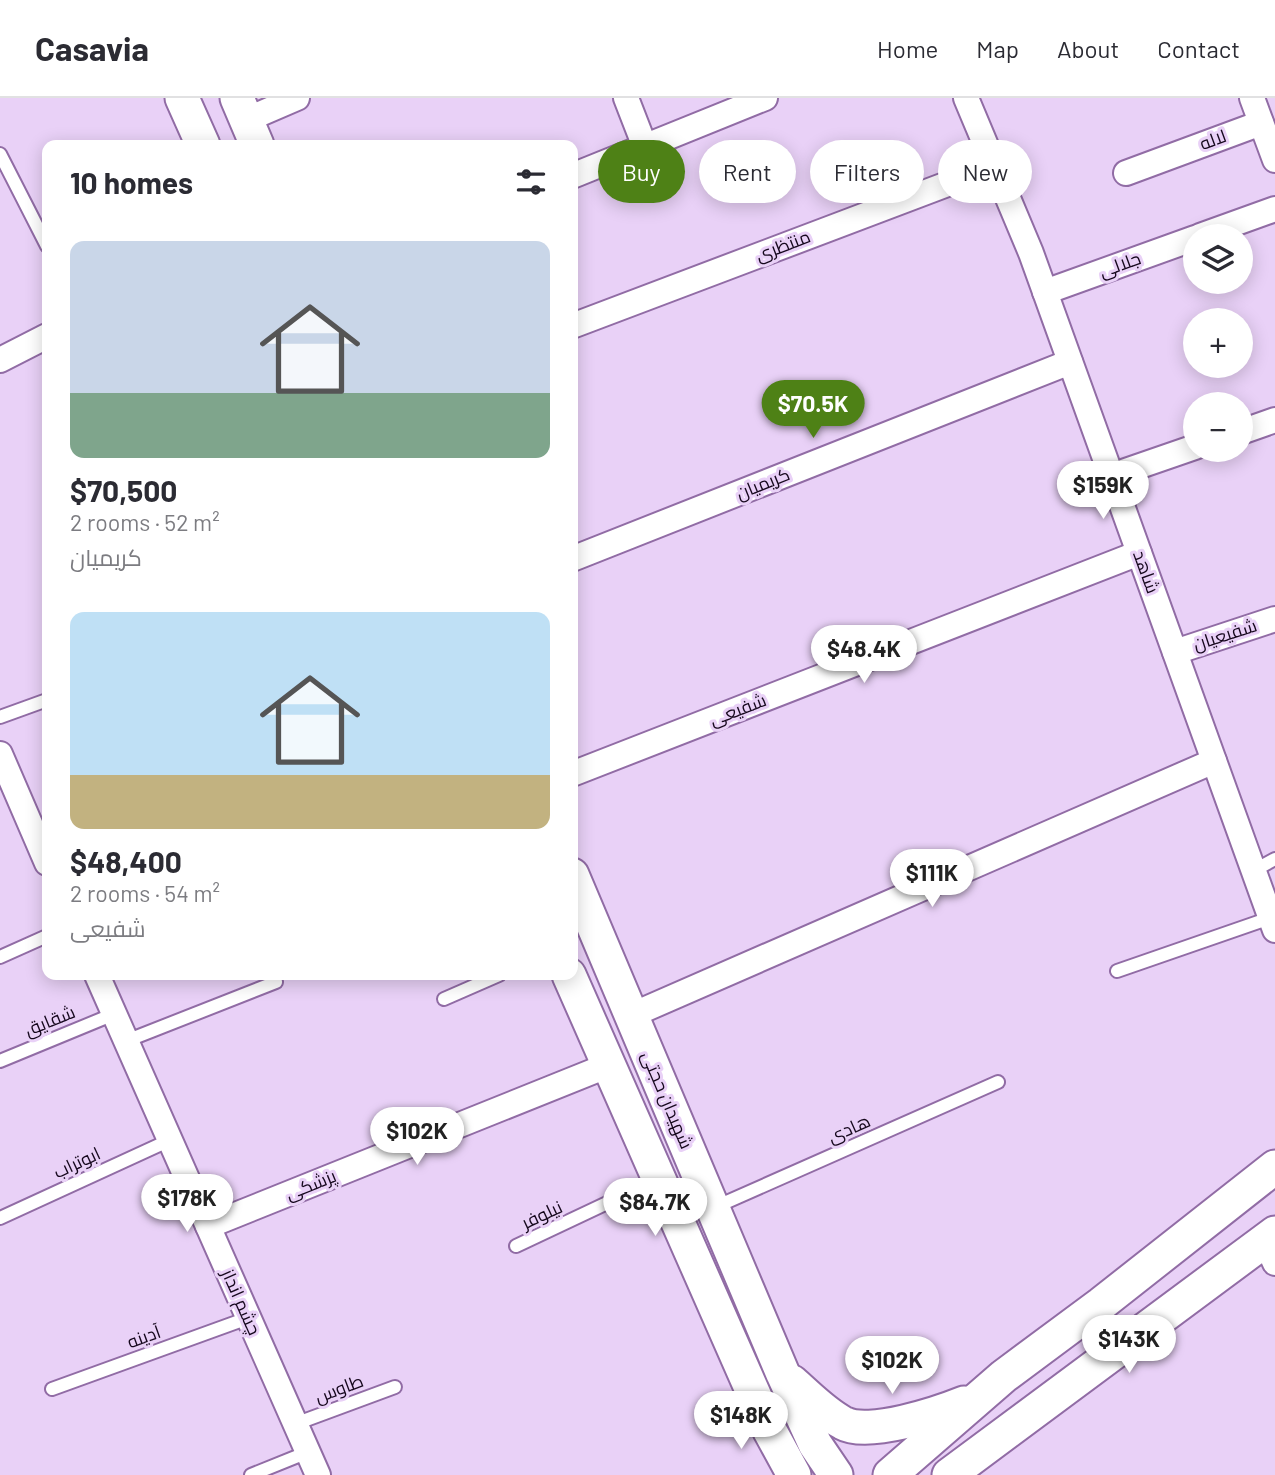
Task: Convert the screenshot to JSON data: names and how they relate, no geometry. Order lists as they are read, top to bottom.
{
  "streets": {
    "main road": ["شهیدان حجتی"],
    "street": [
      "لاله",
      "منتظری",
      "جلالی",
      "کریمیان",
      "شاهد",
      "شفیعیان",
      "شفیعی",
      "پزشکی",
      "چشم انداز"
    ],
    "lane": [
      "شقایق",
      "هادی",
      "ابوتراب",
      "نیلوفر",
      "آدینه",
      "طاوس"
    ]
  },
  "crossings": [
    ["جلالی", "شاهد"],
    ["کریمیان", "شاهد"],
    ["شاهد", "شفیعیان"],
    ["شاهد", "شفیعی"],
    ["شقایق", "چشم انداز"],
    ["شهیدان حجتی", "هادی"],
    ["ابوتراب", "چشم انداز"],
    ["پزشکی", "چشم انداز"],
    ["چشم انداز", "آدینه"],
    ["چشم انداز", "طاوس"]
  ],
  "page": {
    "header": "Casavia",
    "nav": [
      "Home",
      "Map",
      "About",
      "Contact"
    ],
    "chip": [
      "Buy",
      "Rent",
      "Filters",
      "New"
    ],
    "heading": "10 homes",
    "map_buttons": ["+", "−"],
    "list": [
      {
        "name": "$70,500",
        "note": "2 rooms · 52 m² · کریمیان"
      },
      {
        "name": "$48,400",
        "note": "2 rooms · 54 m² · شفیعی"
      }
    ],
    "price": [
      "$70.5K",
      "$159K",
      "$48.4K",
      "$111K",
      "$102K",
      "$178K",
      "$84.7K",
      "$143K",
      "$102K",
      "$148K"
    ]
  }
}
